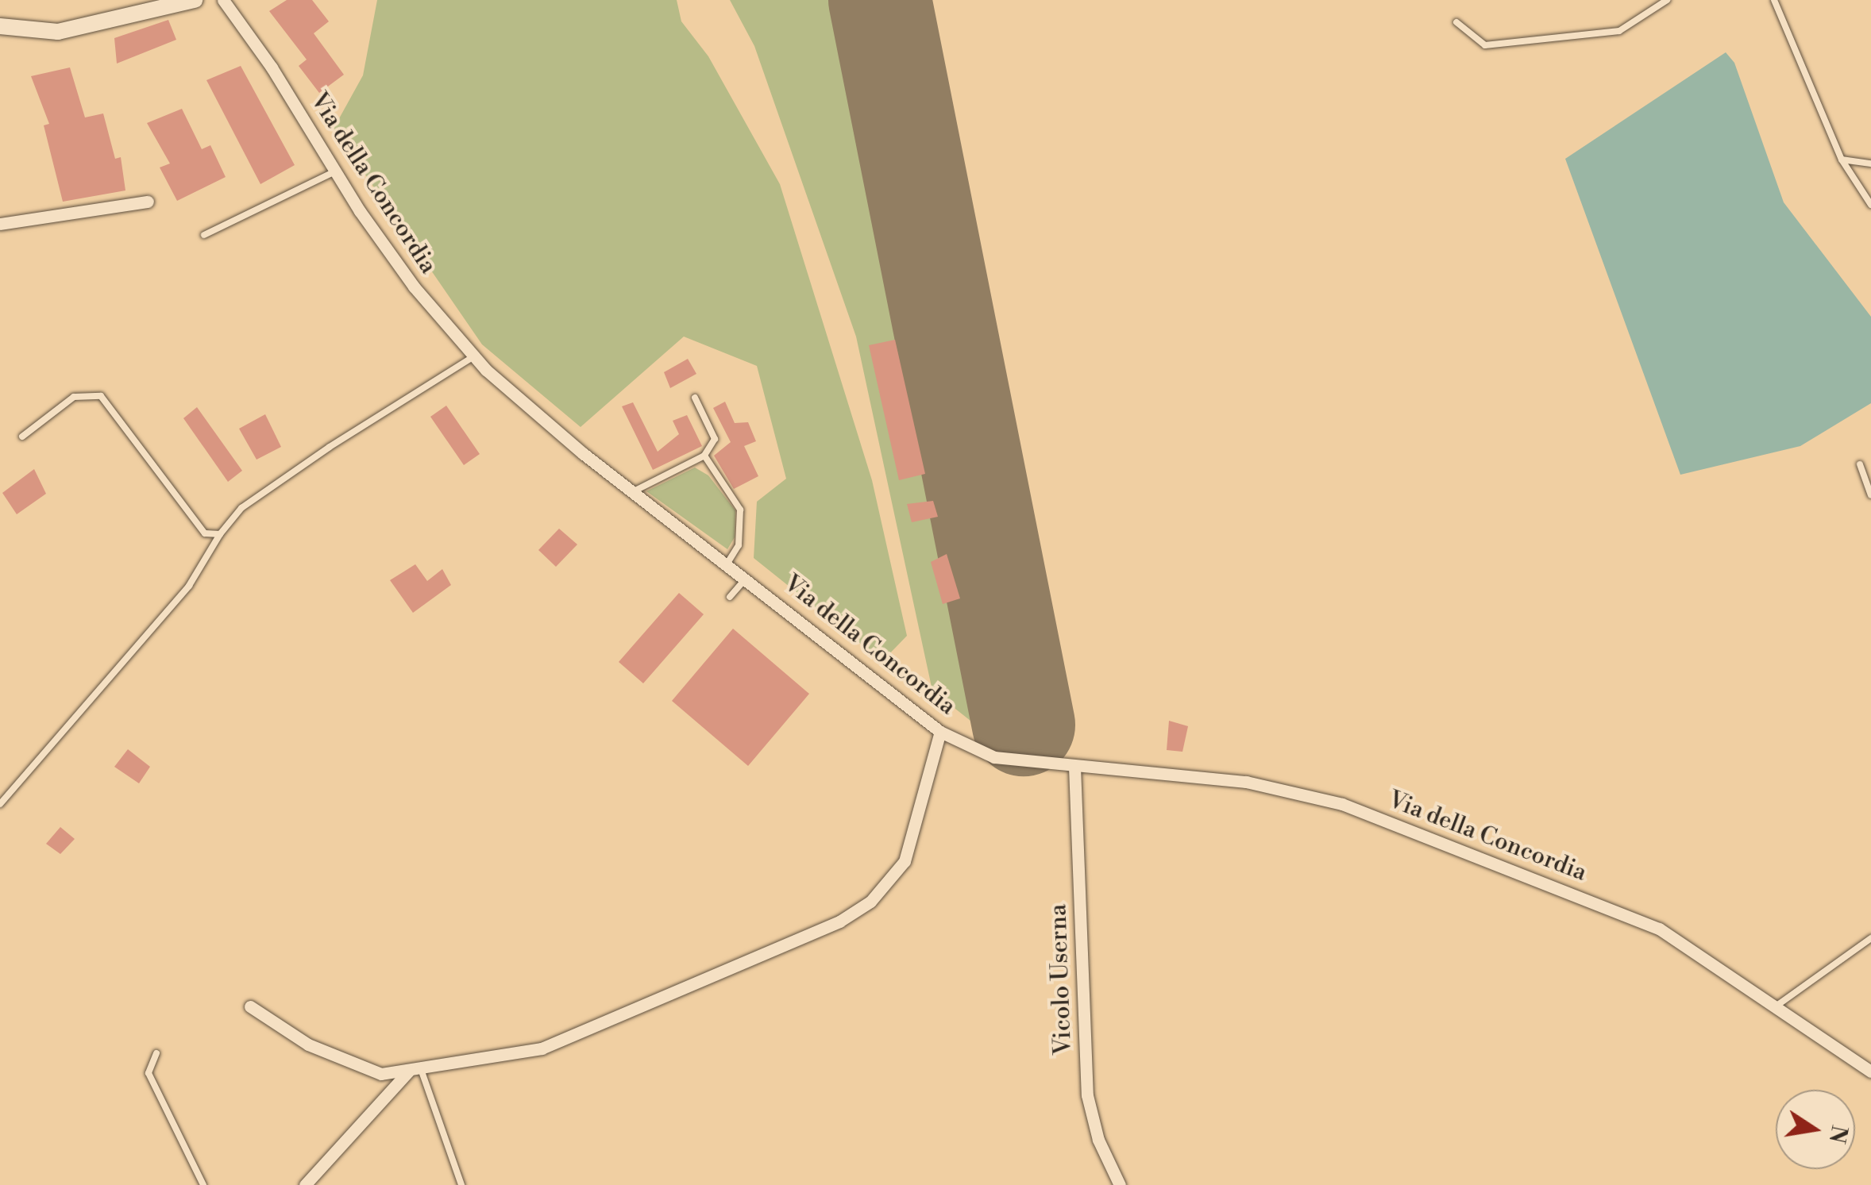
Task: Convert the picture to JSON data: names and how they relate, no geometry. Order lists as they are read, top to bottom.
{
  "streets": {
    "street": ["Via della Concordia", "Vicolo Userna"]
  },
  "crossings": [
    ["Via della Concordia", "Vicolo Userna"]
  ],
  "north": "right"
}
